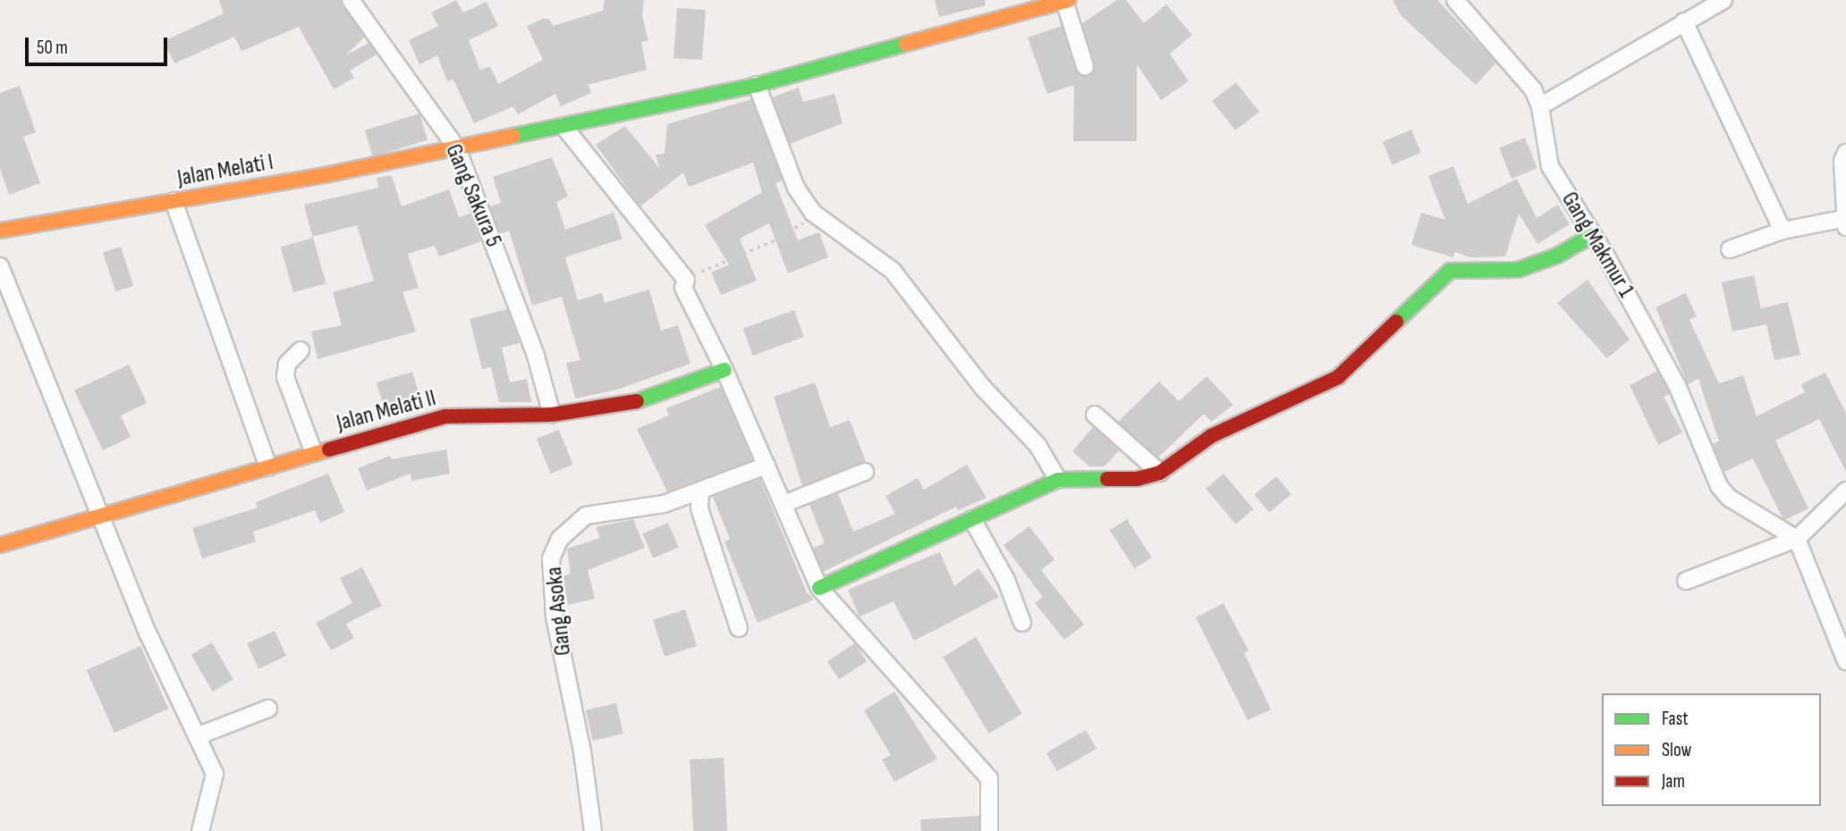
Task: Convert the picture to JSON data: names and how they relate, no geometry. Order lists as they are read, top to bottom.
{
  "streets": {
    "street": [
      "Jalan Melati I",
      "Gang Sakura 5",
      "Gang Makmur 1",
      "Jalan Melati II",
      "Gang Asoka"
    ]
  },
  "crossings": [
    ["Jalan Melati I", "Gang Sakura 5"],
    ["Gang Sakura 5", "Jalan Melati II"]
  ],
  "legend": ["Fast", "Slow", "Jam"],
  "scale_bar": "50 m"
}
